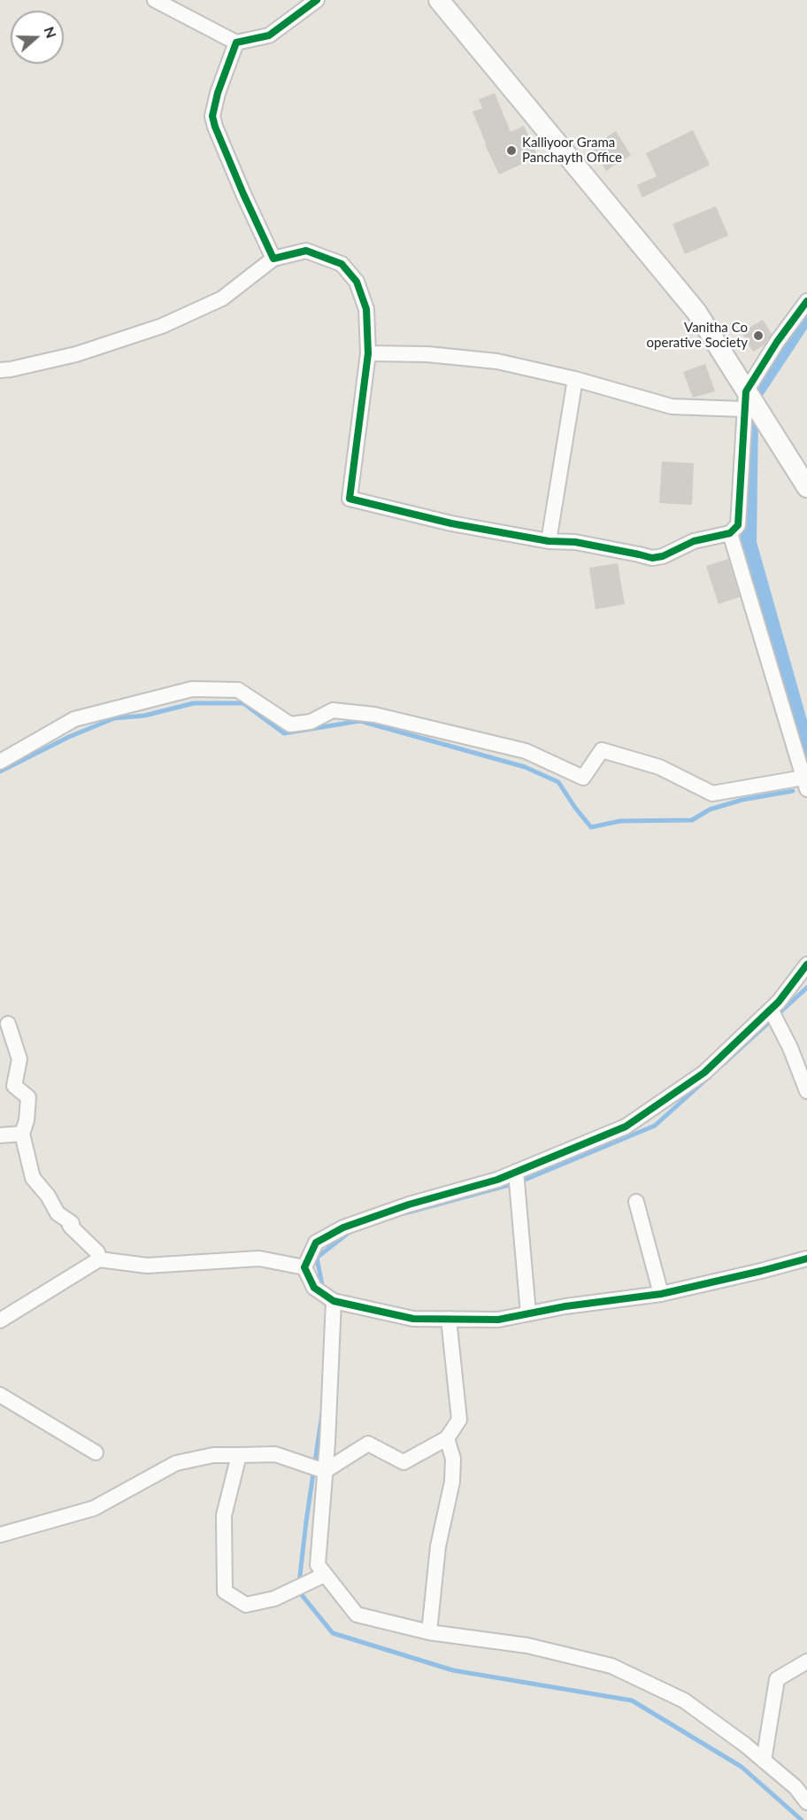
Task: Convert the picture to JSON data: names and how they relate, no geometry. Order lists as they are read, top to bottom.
{
  "places": ["Kalliyoor Grama Panchayth Office", "Vanitha Co operative Society"],
  "north": "right"
}
